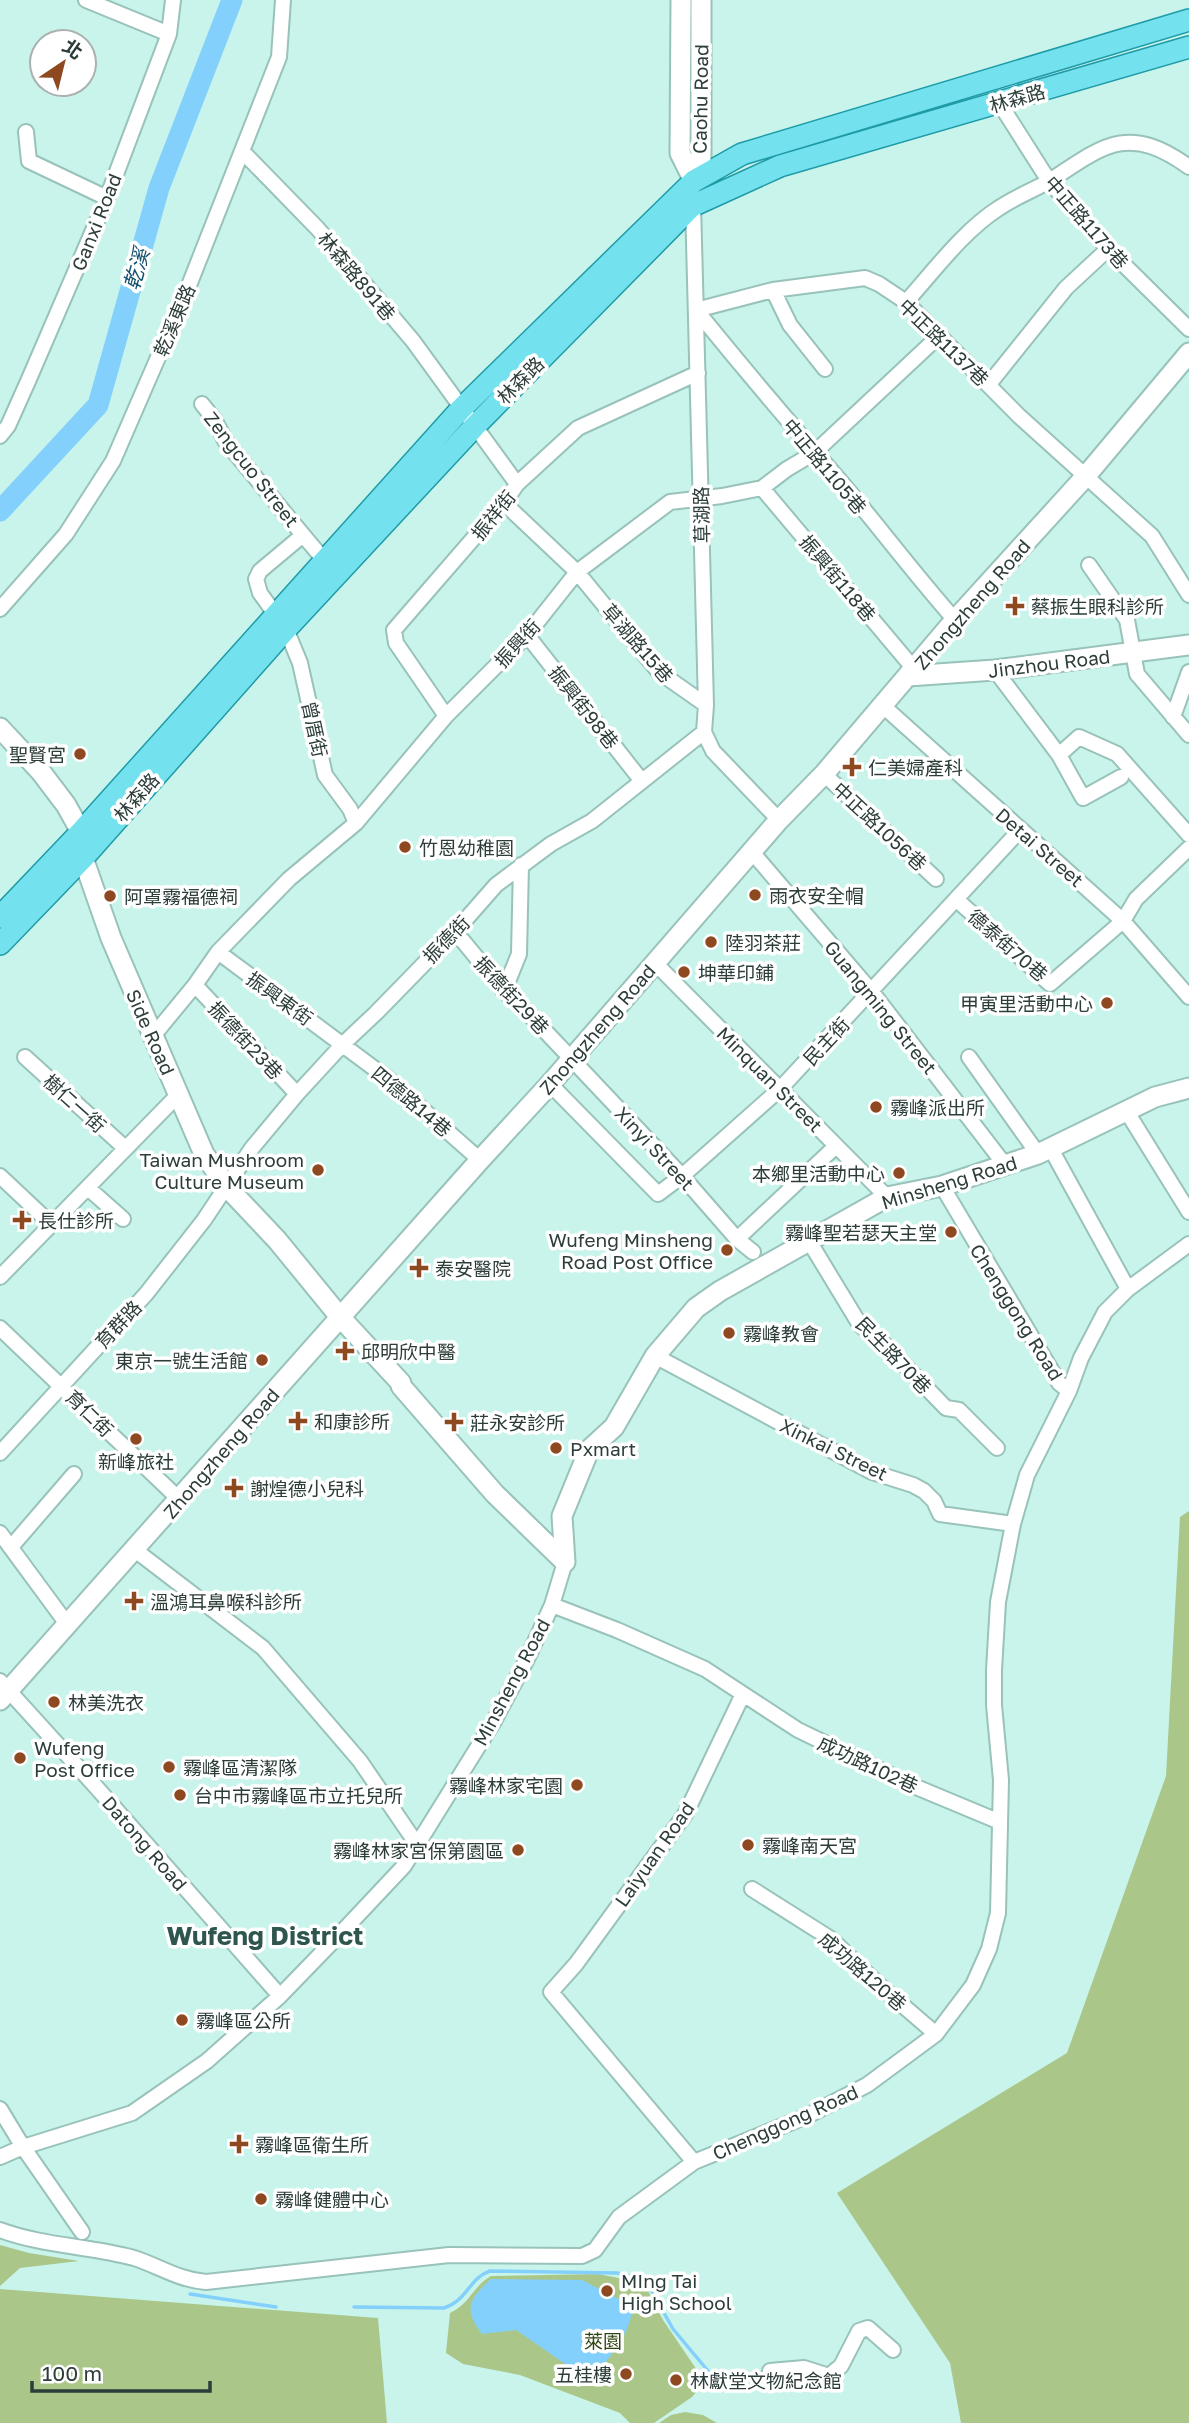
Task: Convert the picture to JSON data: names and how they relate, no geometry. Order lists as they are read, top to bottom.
{
  "streets": {
    "main road": ["林森路"],
    "street": [
      "Caohu Road",
      "Ganxi Road",
      "中正路1173巷",
      "林森路891巷",
      "乾溪東路",
      "中正路1137巷",
      "中正路1105巷",
      "Zengcuo Street",
      "振祥街",
      "草湖路",
      "振興街118巷",
      "Zhongzheng Road",
      "振興街",
      "草湖路15巷",
      "Jinzhou Road",
      "振興街98巷",
      "曾厝街",
      "中正路1056巷",
      "Detai Street",
      "振德街",
      "德泰街70巷",
      "振德街29巷",
      "振興東街",
      "Guangming Street",
      "Side Road",
      "振德街23巷",
      "民主街",
      "Minquan Street",
      "四德路14巷",
      "樹仁一街",
      "Xinyi Street",
      "Minsheng Road",
      "Chenggong Road",
      "育群路",
      "民生路70巷",
      "育仁街",
      "Xinkai Street",
      "成功路102巷",
      "Datong Road",
      "Laiyuan Road",
      "成功路120巷"
    ]
  },
  "crossings": [
    ["林森路", "Caohu Road"],
    ["林森路", "中正路1173巷"],
    ["林森路", "林森路891巷"],
    ["林森路", "Zengcuo Street"],
    ["林森路", "草湖路"],
    ["林森路", "曾厝街"],
    ["林森路", "Side Road"],
    ["Caohu Road", "草湖路"],
    ["林森路891巷", "乾溪東路"],
    ["林森路891巷", "振祥街"],
    ["中正路1137巷", "中正路1105巷"],
    ["中正路1137巷", "草湖路"],
    ["中正路1137巷", "Zhongzheng Road"],
    ["中正路1137巷", "振興街"],
    ["中正路1105巷", "草湖路"],
    ["中正路1105巷", "Zhongzheng Road"],
    ["中正路1105巷", "振興街"],
    ["Zengcuo Street", "曾厝街"],
    ["振祥街", "草湖路"],
    ["振祥街", "振興街"],
    ["振祥街", "草湖路15巷"],
    ["草湖路", "振興街"],
    ["草湖路", "草湖路15巷"],
    ["草湖路", "振德街"],
    ["振興街118巷", "Zhongzheng Road"],
    ["振興街118巷", "振興街"],
    ["振興街118巷", "Jinzhou Road"],
    ["Zhongzheng Road", "Jinzhou Road"],
    ["Zhongzheng Road", "中正路1056巷"],
    ["Zhongzheng Road", "Detai Street"],
    ["Zhongzheng Road", "振德街29巷"],
    ["Zhongzheng Road", "Guangming Street"],
    ["Zhongzheng Road", "Side Road"],
    ["Zhongzheng Road", "Minquan Street"],
    ["Zhongzheng Road", "四德路14巷"],
    ["Zhongzheng Road", "Xinyi Street"],
    ["Zhongzheng Road", "育仁街"],
    ["Zhongzheng Road", "Datong Road"],
    ["振興街", "草湖路15巷"],
    ["振興街", "振興街98巷"],
    ["振興街", "曾厝街"],
    ["振興街", "振興東街"],
    ["振興街", "Side Road"],
    ["振興街", "振德街23巷"],
    ["振興街98巷", "振德街"],
    ["Detai Street", "德泰街70巷"],
    ["Detai Street", "民主街"],
    ["振德街", "振德街29巷"],
    ["振德街", "振興東街"],
    ["振德街", "Side Road"],
    ["振德街", "振德街23巷"],
    ["振德街", "四德路14巷"],
    ["振德街", "育群路"],
    ["德泰街70巷", "民主街"],
    ["振德街29巷", "Xinyi Street"],
    ["振興東街", "四德路14巷"],
    ["Guangming Street", "民主街"],
    ["Guangming Street", "Minsheng Road"],
    ["Side Road", "育群路"],
    ["民主街", "Minquan Street"],
    ["民主街", "Xinyi Street"],
    ["Minquan Street", "Minsheng Road"],
    ["Minsheng Road", "Chenggong Road"],
    ["Minsheng Road", "民生路70巷"],
    ["Minsheng Road", "Xinkai Street"],
    ["Minsheng Road", "Datong Road"],
    ["Chenggong Road", "Xinkai Street"],
    ["Chenggong Road", "成功路102巷"],
    ["Chenggong Road", "Laiyuan Road"],
    ["Chenggong Road", "成功路120巷"],
    ["育群路", "育仁街"],
    ["成功路102巷", "Laiyuan Road"]
  ],
  "districts": ["Wufeng District"],
  "water": ["乾溪"],
  "parks": ["萊園"],
  "places": {
    "health": [
      "蔡振生眼科診所",
      "仁美婦產科",
      "長仕診所",
      "泰安醫院",
      "邱明欣中醫",
      "和康診所",
      "莊永安診所",
      "謝煌德小兒科",
      "溫鴻耳鼻喉科診所",
      "霧峰區衛生所"
    ],
    "other": [
      "聖賢宮",
      "竹恩幼稚園",
      "雨衣安全帽",
      "阿罩霧福德祠",
      "陸羽茶莊",
      "坤華印鋪",
      "甲寅里活動中心",
      "霧峰派出所",
      "Taiwan Mushroom Culture Museum",
      "本鄉里活動中心",
      "霧峰聖若瑟天主堂",
      "Wufeng Minsheng Road Post Office",
      "霧峰教會",
      "東京一號生活館",
      "新峰旅社",
      "Pxmart",
      "林美洗衣",
      "Wufeng Post Office",
      "霧峰區清潔隊",
      "霧峰林家宅園",
      "台中市霧峰區市立托兒所",
      "霧峰南天宮",
      "霧峰林家宮保第園區",
      "霧峰區公所",
      "霧峰健體中心",
      "MIng Tai High School",
      "五桂樓",
      "林獻堂文物紀念館"
    ]
  },
  "scale_bar": "100 m",
  "north": "top right"
}
